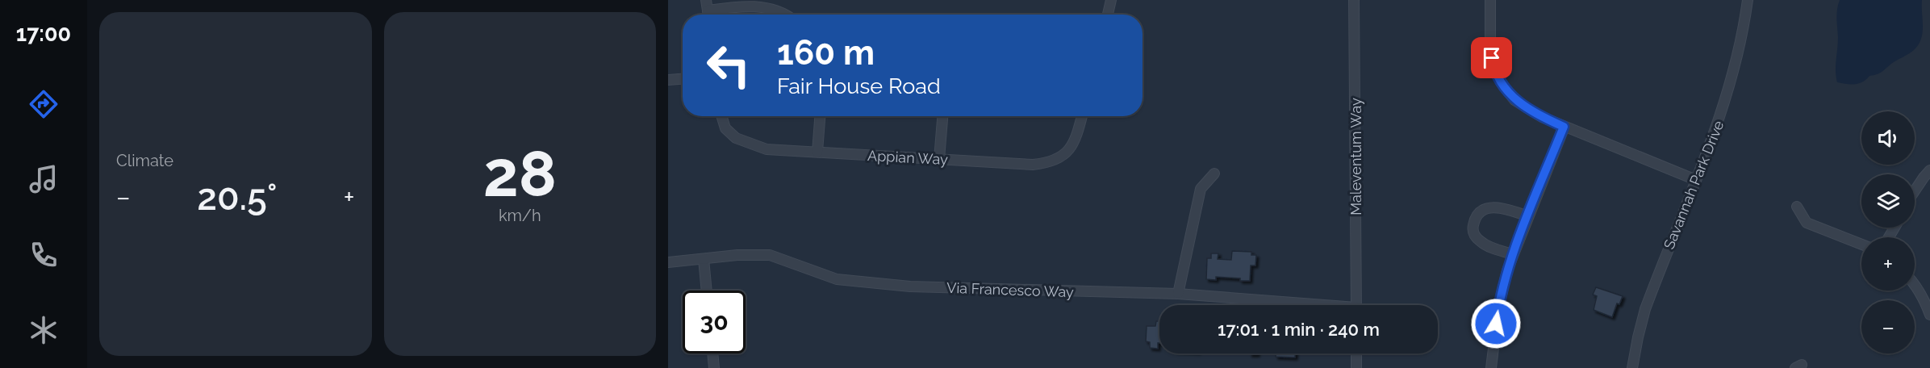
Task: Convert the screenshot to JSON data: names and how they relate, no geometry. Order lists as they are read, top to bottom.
{
  "streets": {
    "street": [
      "Maleventum Way",
      "Appian Way",
      "Savannah Park Drive",
      "Via Francesco Way"
    ]
  },
  "page": {
    "tabs": "17:00",
    "tile": [
      "Climate",
      ["28", "km/h"]
    ],
    "turn": ["160 m", "Fair House Road"],
    "map_buttons": ["+", "−"],
    "heat": ["−", "20.5°", "+"],
    "limit": "30",
    "trip": "17:01 · 1 min · 240 m"
  }
}
